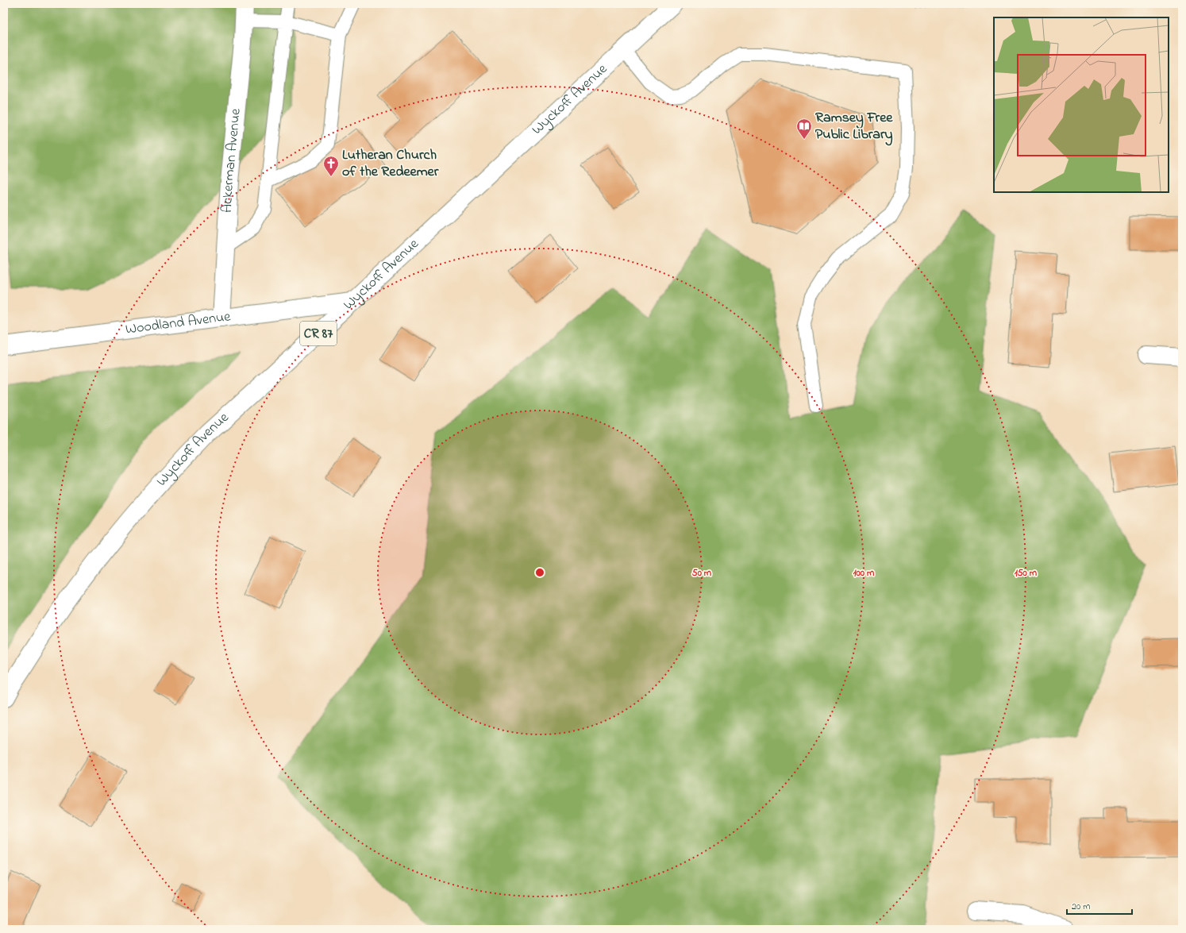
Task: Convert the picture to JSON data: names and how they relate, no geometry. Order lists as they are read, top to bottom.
{
  "streets": {
    "main road": [
      "Wyckoff Avenue",
      "Ackerman Avenue",
      "Woodland Avenue",
      "CR 87"
    ]
  },
  "crossings": [
    ["Wyckoff Avenue", "Woodland Avenue"],
    ["Ackerman Avenue", "Woodland Avenue"]
  ],
  "places": {
    "library": ["Ramsey Free Public Library"],
    "church": ["Lutheran Church of the Redeemer"]
  },
  "scale_bar": "20 m",
  "rings": ["50 m", "100 m", "150 m"]
}
